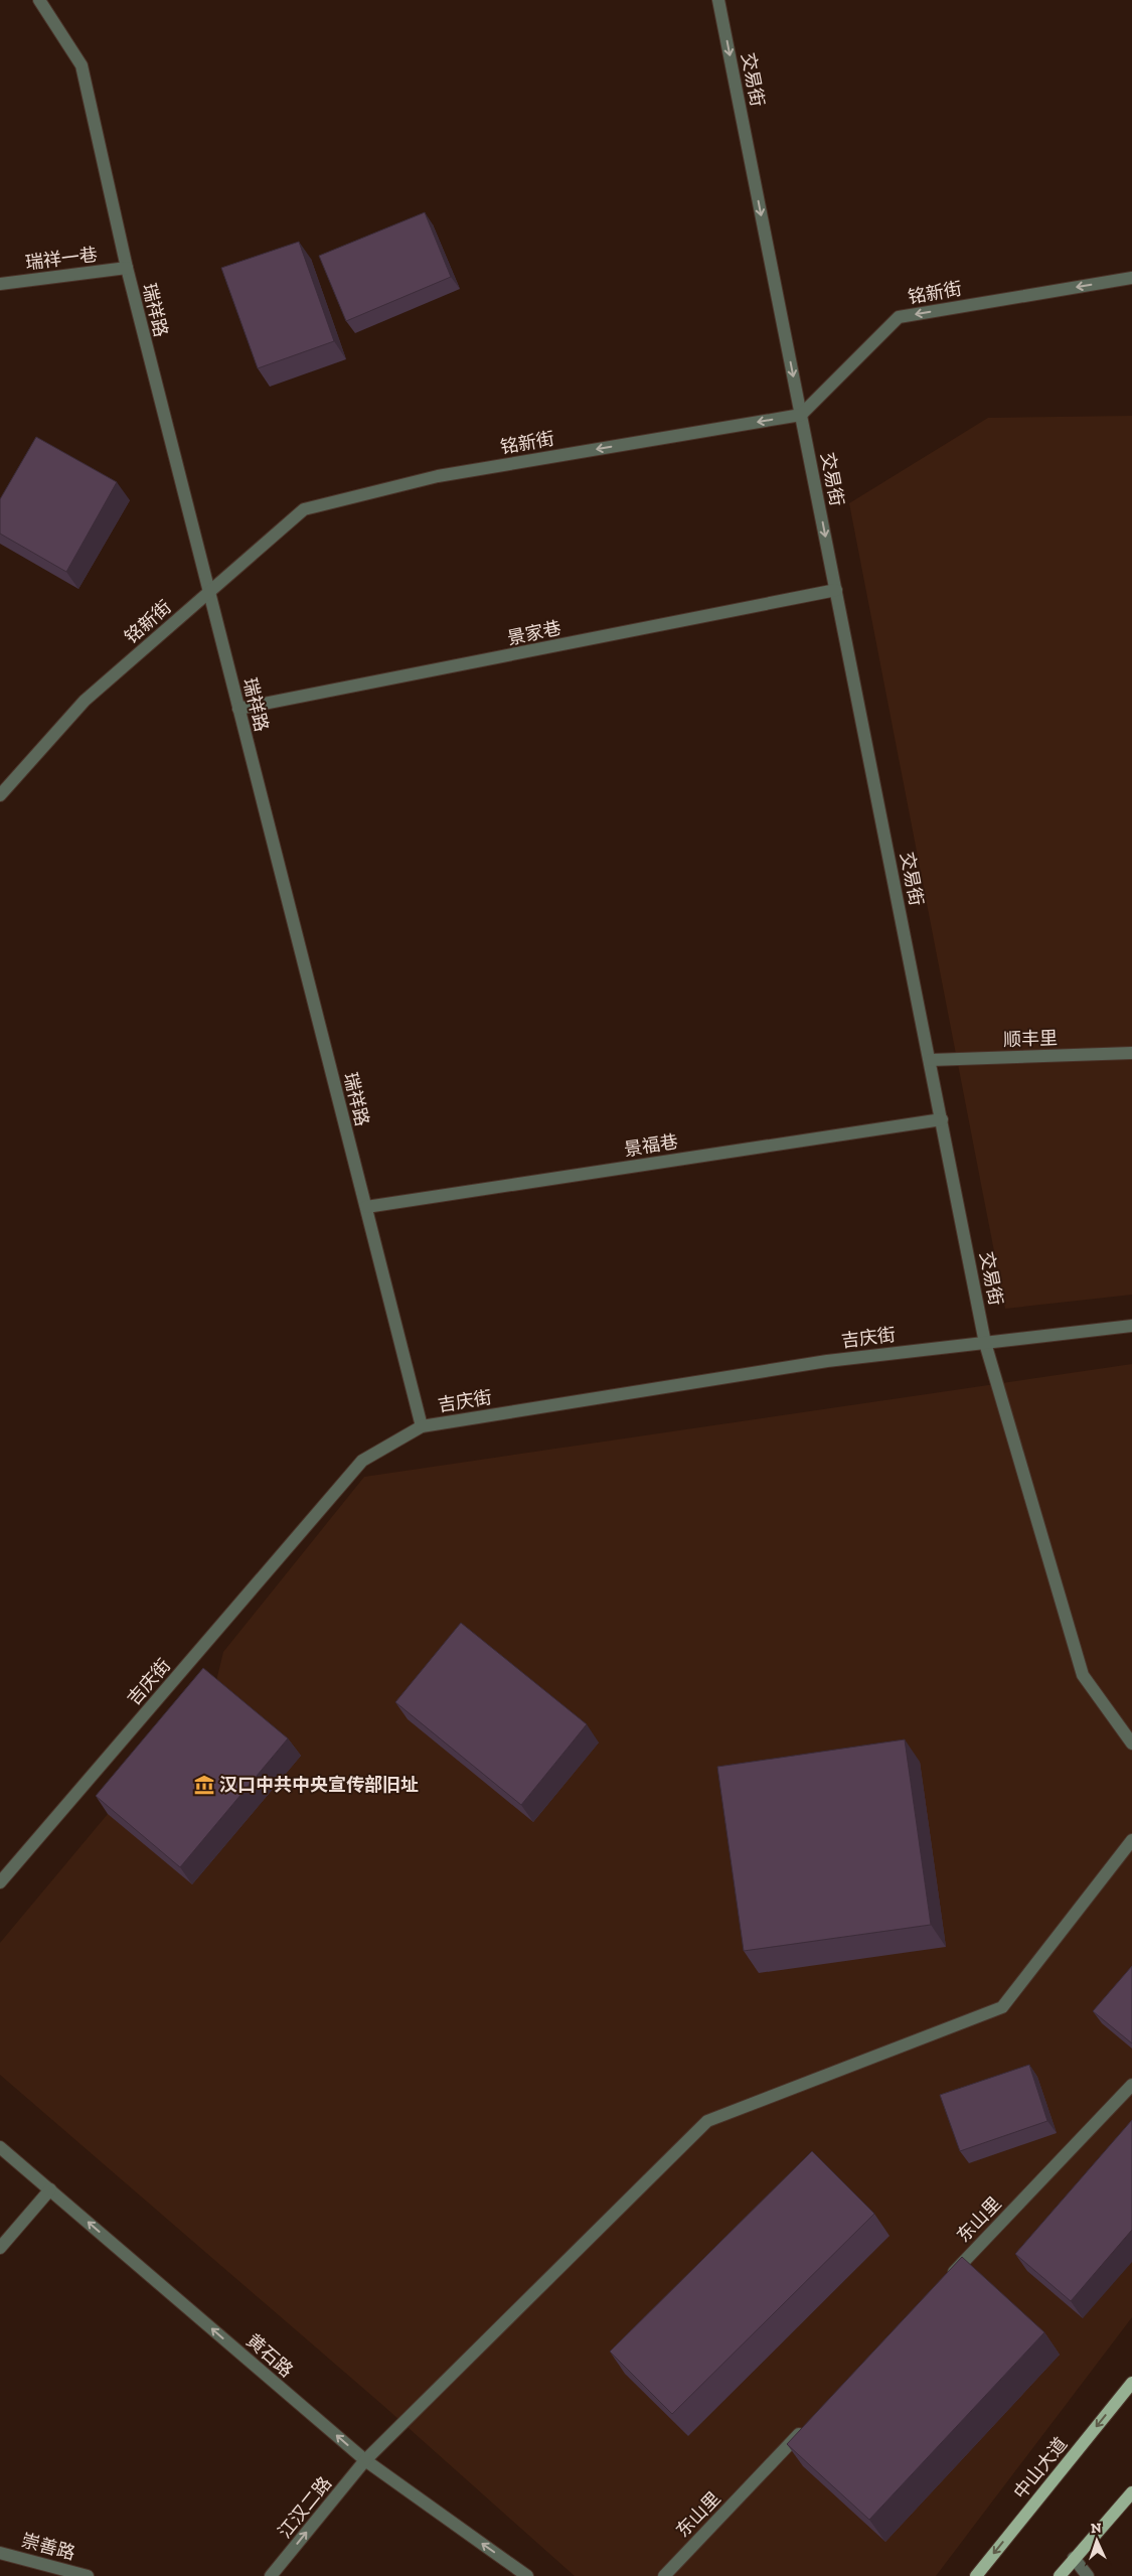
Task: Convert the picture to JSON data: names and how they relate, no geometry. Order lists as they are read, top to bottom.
{
  "streets": {
    "main road": ["中山大道"],
    "street": [
      "交易街",
      "瑞祥一巷",
      "铭新街",
      "瑞祥路",
      "景家巷",
      "顺丰里",
      "景福巷",
      "吉庆街",
      "东山里",
      "黄石路",
      "江汉二路",
      "崇善路"
    ]
  },
  "crossings": [
    ["交易街", "铭新街"],
    ["交易街", "景家巷"],
    ["交易街", "顺丰里"],
    ["交易街", "景福巷"],
    ["交易街", "吉庆街"],
    ["瑞祥一巷", "瑞祥路"],
    ["铭新街", "瑞祥路"],
    ["瑞祥路", "景家巷"],
    ["瑞祥路", "景福巷"],
    ["瑞祥路", "吉庆街"],
    ["黄石路", "江汉二路"]
  ],
  "one_way": ["铭新街", "黄石路"],
  "places": {
    "museum": ["汉口中共中央宣传部旧址"]
  },
  "north": "top"
}
